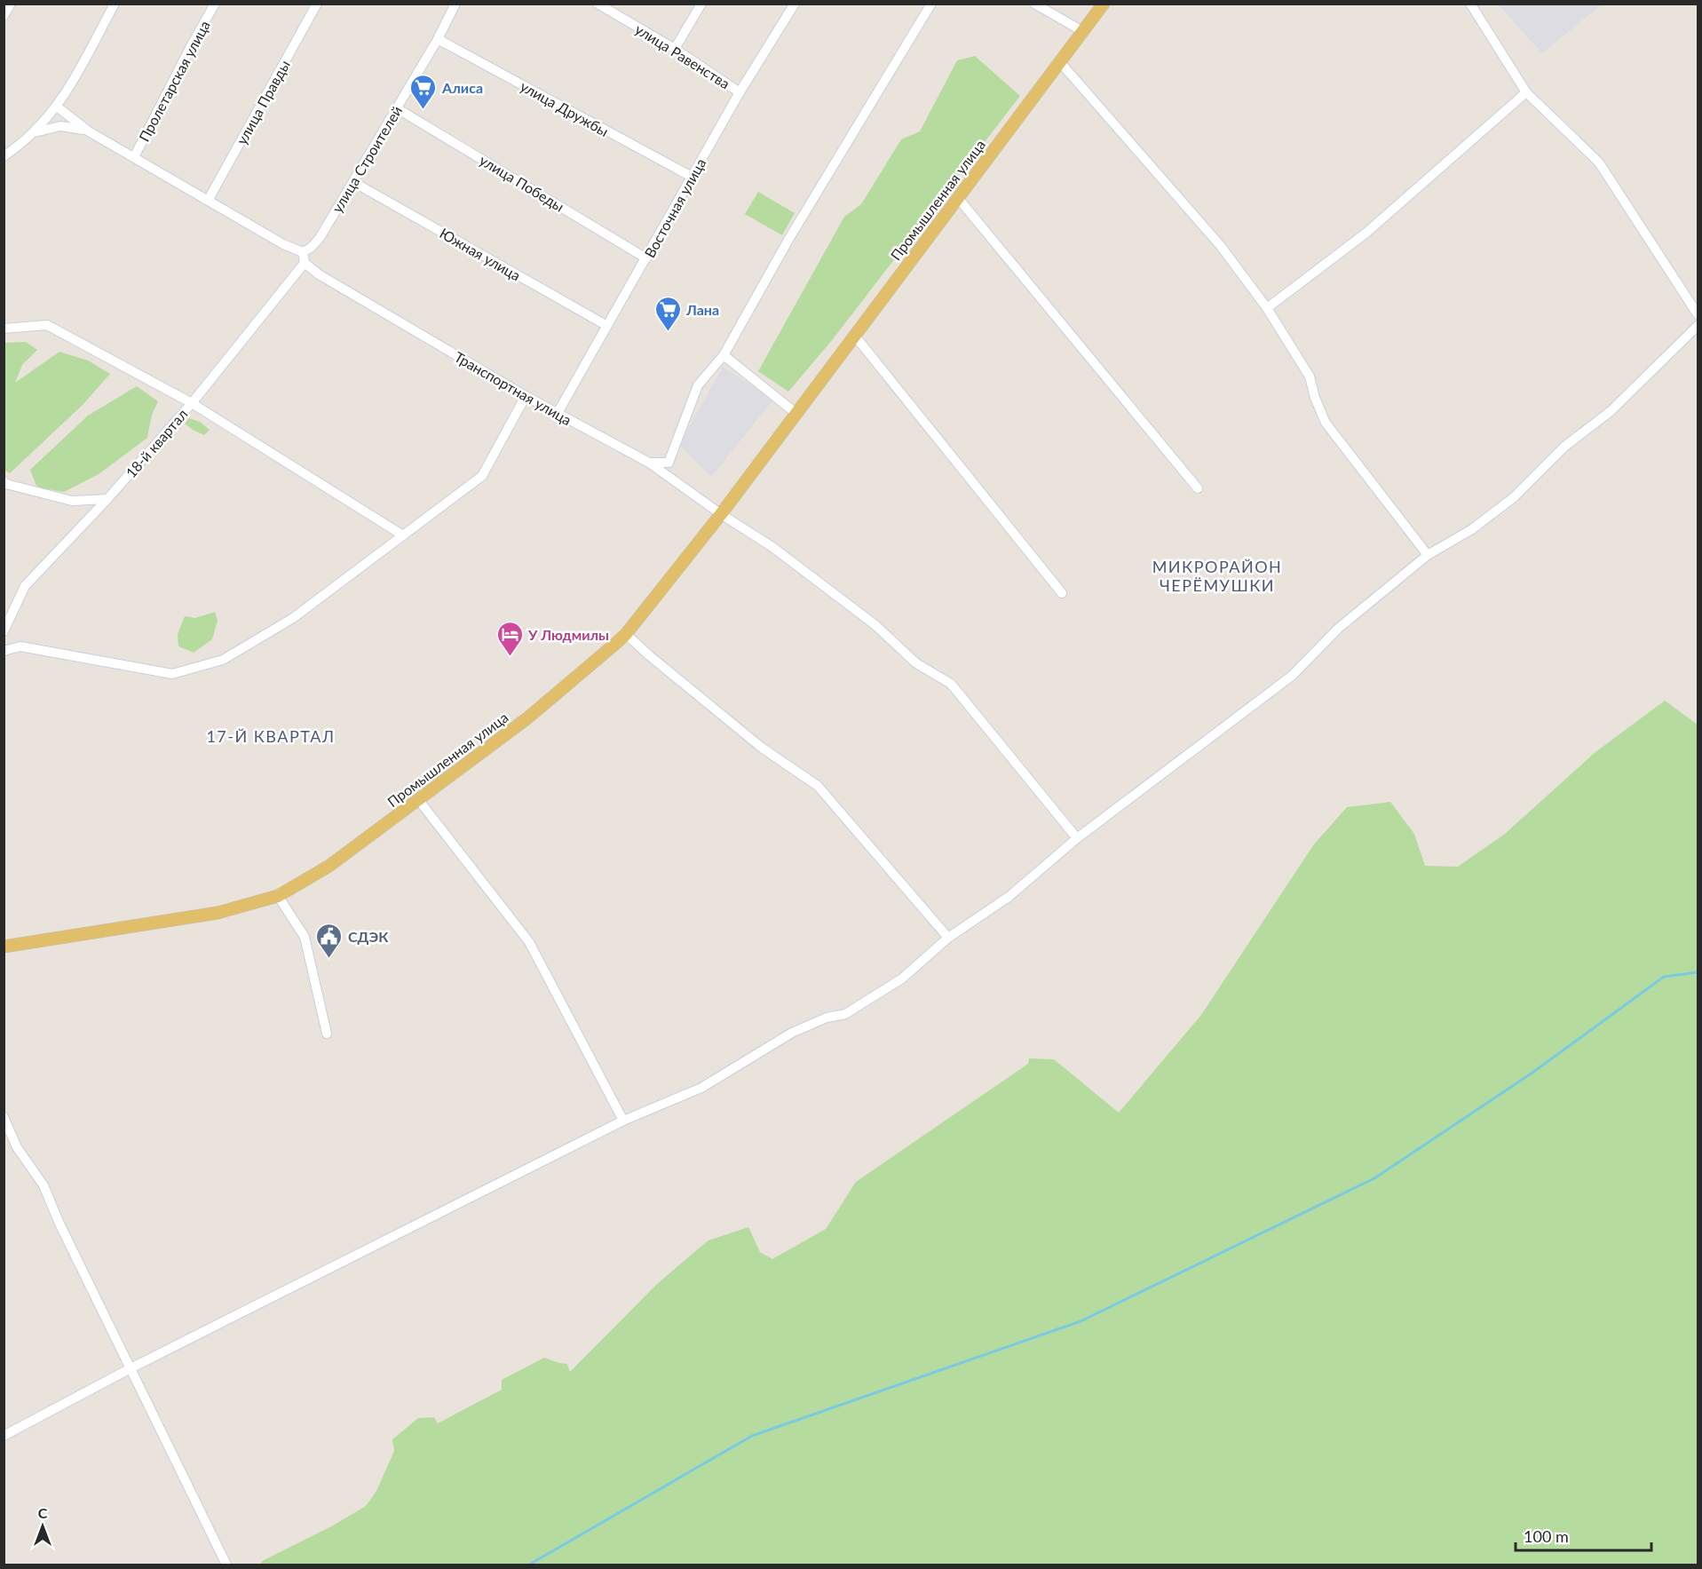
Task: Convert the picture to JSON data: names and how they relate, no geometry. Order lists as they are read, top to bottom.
{
  "streets": {
    "main road": ["Промышленная улица"],
    "street": [
      "улица Равенства",
      "Пролетарская улица",
      "улица Правды",
      "улица Дружбы",
      "улица Строителей",
      "улица Победы",
      "Восточная улица",
      "Южная улица",
      "Транспортная улица",
      "18-й квартал"
    ]
  },
  "crossings": [
    ["улица Равенства", "Восточная улица"],
    ["улица Дружбы", "улица Строителей"],
    ["улица Дружбы", "Восточная улица"],
    ["улица Строителей", "улица Победы"],
    ["улица Строителей", "Южная улица"],
    ["улица Победы", "Восточная улица"],
    ["Промышленная улица", "Транспортная улица"],
    ["Восточная улица", "Южная улица"],
    ["Восточная улица", "Транспортная улица"],
    ["Транспортная улица", "18-й квартал"]
  ],
  "districts": ["МИКРОРАЙОН ЧЕРЁМУШКИ", "17-Й КВАРТАЛ"],
  "places": {
    "supermarket": ["Алиса", "Лана"],
    "hotel": ["У Людмилы"],
    "public building": ["СДЭК"]
  },
  "scale_bar": "100 m",
  "north": "top"
}
